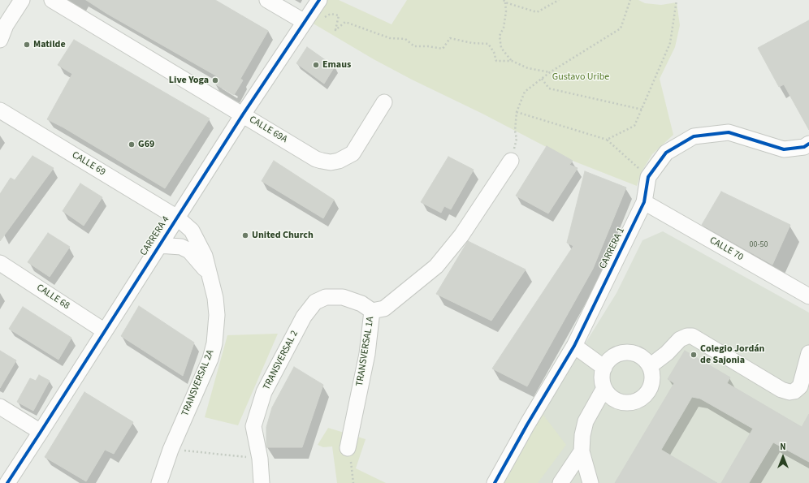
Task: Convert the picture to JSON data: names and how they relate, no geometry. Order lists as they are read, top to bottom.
{
  "streets": {
    "street": [
      "CALLE 69A",
      "CALLE 69",
      "CARRERA 4",
      "CARRERA 1",
      "CALLE 70",
      "CALLE 68",
      "TRANSVERSAL 1A",
      "TRANSVERSAL 2",
      "TRANSVERSAL 2A"
    ]
  },
  "crossings": [
    ["CALLE 69A", "CARRERA 4"],
    ["CALLE 69", "CARRERA 4"],
    ["CALLE 69", "TRANSVERSAL 2A"],
    ["CARRERA 4", "CALLE 68"],
    ["CARRERA 4", "TRANSVERSAL 2A"],
    ["CARRERA 1", "CALLE 70"],
    ["TRANSVERSAL 1A", "TRANSVERSAL 2"]
  ],
  "parks": ["Gustavo Uribe"],
  "places": [
    "Matilde",
    "Emaus",
    "Live Yoga",
    "G69",
    "United Church",
    "Colegio Jordán de Sajonia"
  ],
  "house_numbers": ["00-50"],
  "north": "top"
}
